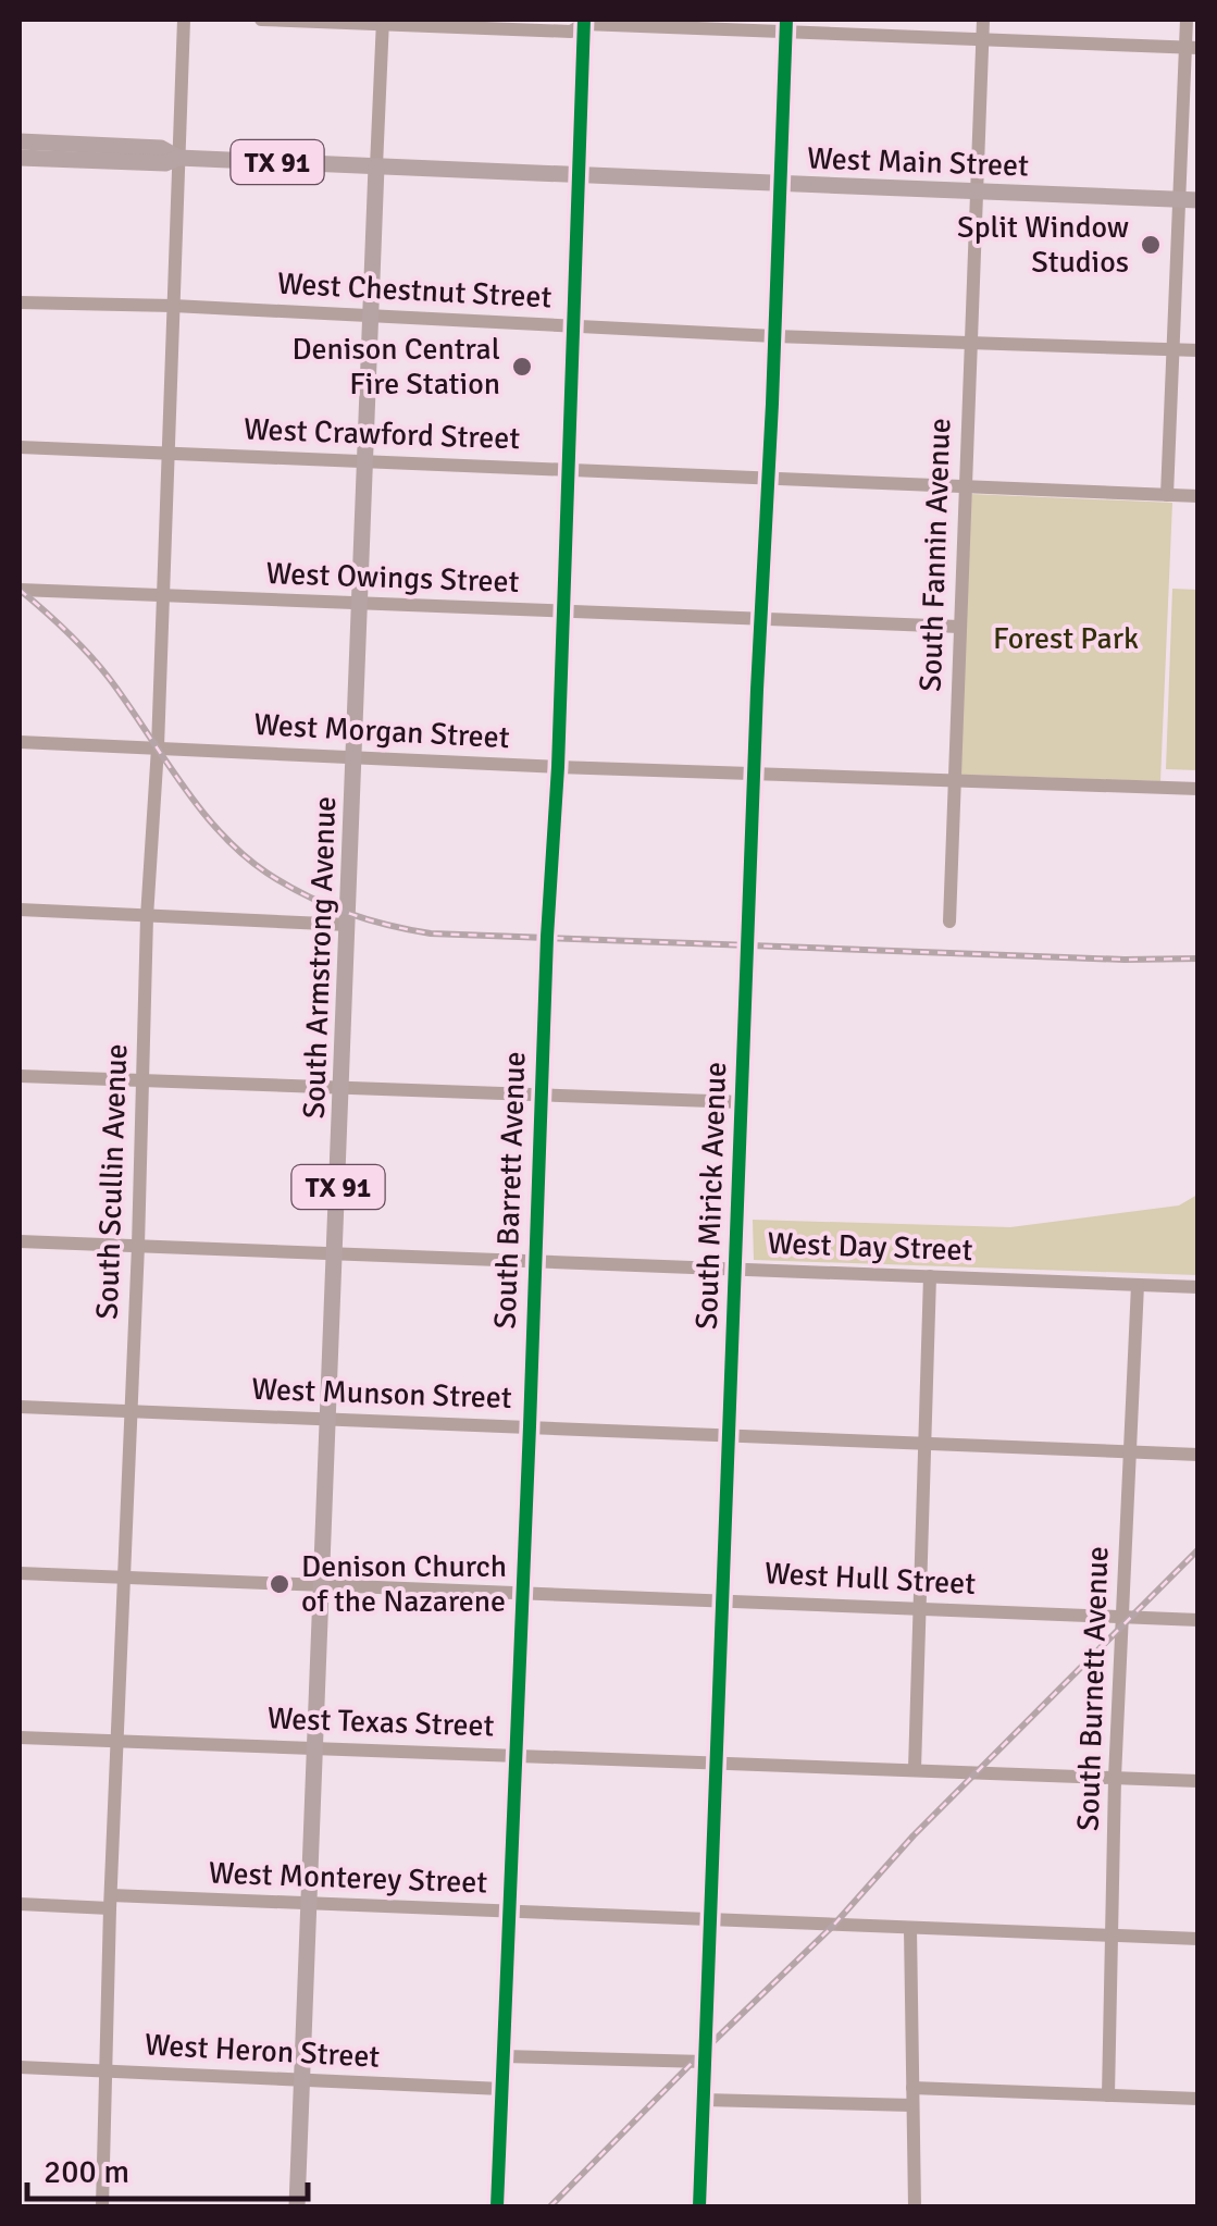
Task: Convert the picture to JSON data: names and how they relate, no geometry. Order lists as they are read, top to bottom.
{
  "streets": {
    "main road": ["TX 91", "West Main Street", "South Armstrong Avenue"],
    "street": [
      "West Chestnut Street",
      "West Crawford Street",
      "South Fannin Avenue",
      "West Owings Street",
      "West Morgan Street",
      "South Scullin Avenue",
      "South Barrett Avenue",
      "South Mirick Avenue",
      "West Day Street",
      "West Munson Street",
      "West Hull Street",
      "South Burnett Avenue",
      "West Texas Street",
      "West Monterey Street",
      "West Heron Street"
    ]
  },
  "crossings": [
    ["West Main Street", "South Fannin Avenue"],
    ["West Main Street", "South Armstrong Avenue"],
    ["West Main Street", "South Scullin Avenue"],
    ["West Main Street", "South Barrett Avenue"],
    ["West Main Street", "South Mirick Avenue"],
    ["West Chestnut Street", "South Fannin Avenue"],
    ["West Chestnut Street", "South Armstrong Avenue"],
    ["West Chestnut Street", "South Scullin Avenue"],
    ["West Chestnut Street", "South Barrett Avenue"],
    ["West Chestnut Street", "South Mirick Avenue"],
    ["West Crawford Street", "South Fannin Avenue"],
    ["West Crawford Street", "South Armstrong Avenue"],
    ["West Crawford Street", "South Scullin Avenue"],
    ["West Crawford Street", "South Barrett Avenue"],
    ["West Crawford Street", "South Mirick Avenue"],
    ["South Fannin Avenue", "West Owings Street"],
    ["South Fannin Avenue", "West Morgan Street"],
    ["West Owings Street", "South Armstrong Avenue"],
    ["West Owings Street", "South Scullin Avenue"],
    ["West Owings Street", "South Barrett Avenue"],
    ["West Owings Street", "South Mirick Avenue"],
    ["West Morgan Street", "South Armstrong Avenue"],
    ["West Morgan Street", "South Scullin Avenue"],
    ["West Morgan Street", "South Barrett Avenue"],
    ["West Morgan Street", "South Mirick Avenue"],
    ["South Armstrong Avenue", "West Day Street"],
    ["South Armstrong Avenue", "West Munson Street"],
    ["South Armstrong Avenue", "West Hull Street"],
    ["South Armstrong Avenue", "West Texas Street"],
    ["South Armstrong Avenue", "West Monterey Street"],
    ["South Armstrong Avenue", "West Heron Street"],
    ["South Scullin Avenue", "West Day Street"],
    ["South Scullin Avenue", "West Munson Street"],
    ["South Scullin Avenue", "West Hull Street"],
    ["South Scullin Avenue", "West Texas Street"],
    ["South Scullin Avenue", "West Monterey Street"],
    ["South Scullin Avenue", "West Heron Street"],
    ["South Barrett Avenue", "West Day Street"],
    ["South Barrett Avenue", "West Munson Street"],
    ["South Barrett Avenue", "West Hull Street"],
    ["South Barrett Avenue", "West Texas Street"],
    ["South Barrett Avenue", "West Monterey Street"],
    ["South Barrett Avenue", "West Heron Street"],
    ["South Mirick Avenue", "West Day Street"],
    ["South Mirick Avenue", "West Munson Street"],
    ["South Mirick Avenue", "West Hull Street"],
    ["South Mirick Avenue", "West Texas Street"],
    ["South Mirick Avenue", "West Monterey Street"],
    ["West Day Street", "South Burnett Avenue"],
    ["West Munson Street", "South Burnett Avenue"],
    ["West Hull Street", "South Burnett Avenue"],
    ["South Burnett Avenue", "West Texas Street"],
    ["South Burnett Avenue", "West Monterey Street"]
  ],
  "parks": ["Forest Park"],
  "places": ["Split Window Studios", "Denison Central Fire Station", "Denison Church of the Nazarene"],
  "scale_bar": "200 m"
}
